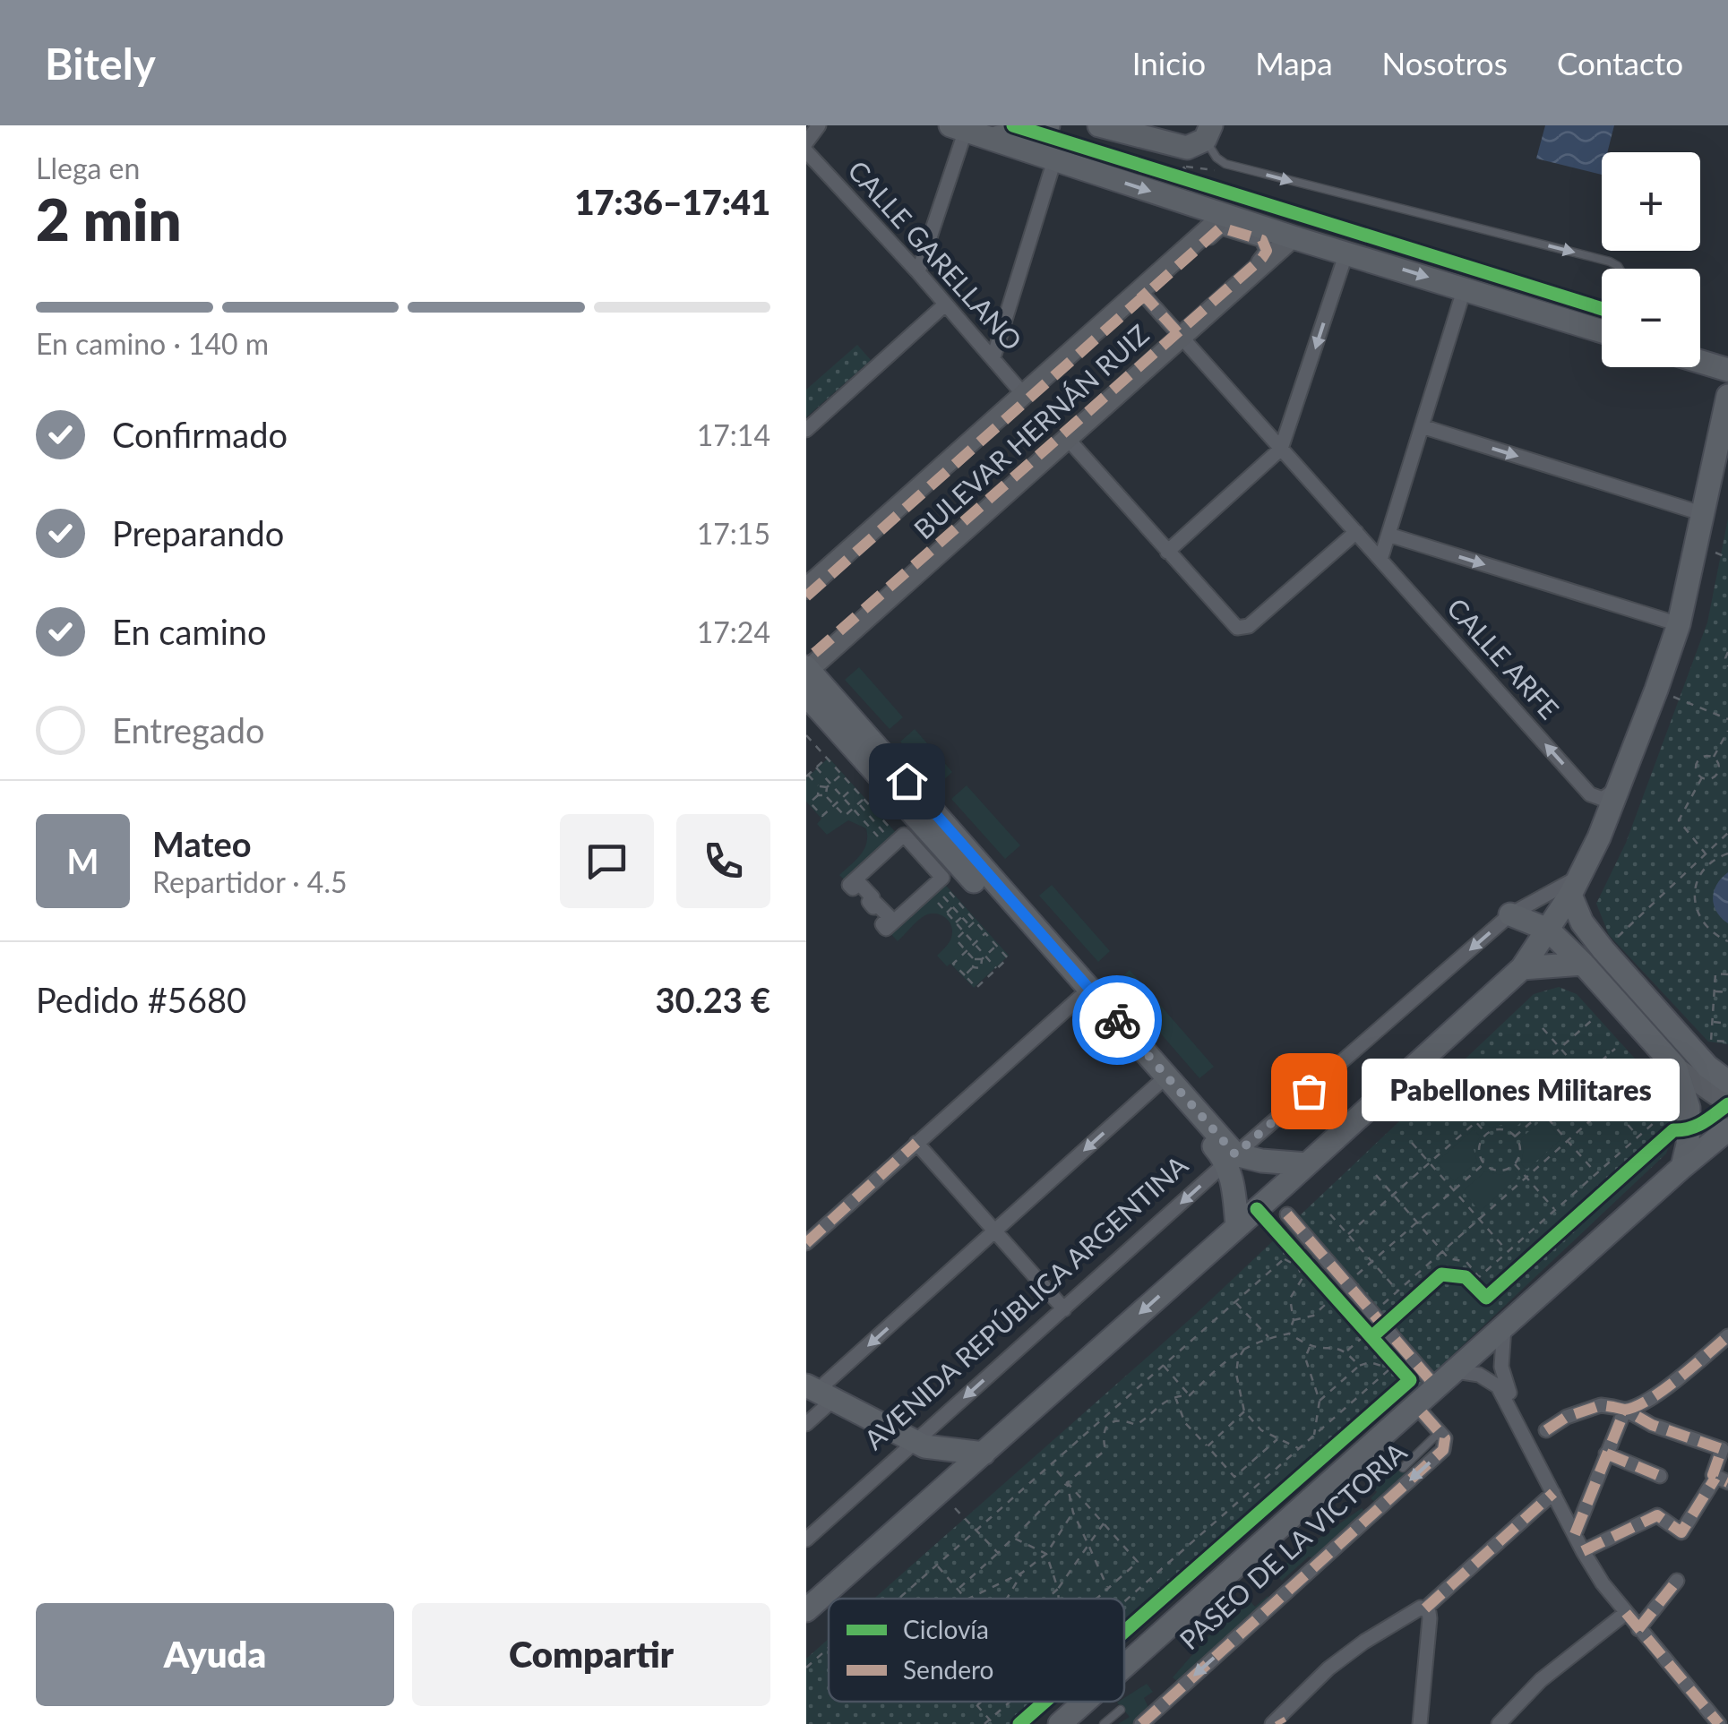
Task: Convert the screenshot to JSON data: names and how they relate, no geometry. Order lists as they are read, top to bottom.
{
  "streets": {
    "main road": ["PASEO DE LA VICTORIA"],
    "street": [
      "CALLE GARELLANO",
      "BULEVAR HERNÁN RUIZ",
      "CALLE ARFE",
      "AVENIDA REPÚBLICA ARGENTINA"
    ]
  },
  "crossings": [
    ["CALLE GARELLANO", "BULEVAR HERNÁN RUIZ"],
    ["BULEVAR HERNÁN RUIZ", "CALLE ARFE"]
  ],
  "one_way": ["CALLE ARFE"],
  "places": ["Pabellones Militares"],
  "legend": ["Ciclovía", "Sendero"],
  "page": {
    "header": "Bitely",
    "nav": [
      "Inicio",
      "Mapa",
      "Nosotros",
      "Contacto"
    ],
    "heading": ["2 min", "Llega en", "17:36–17:41"],
    "panel": [
      "Mateo",
      "Repartidor · 4.5",
      "Pedido #5680",
      "30.23 €"
    ],
    "map_buttons": ["+", "−"],
    "bar": "En camino · 140 m",
    "list": [
      ["Confirmado", "17:14"],
      ["Preparando", "17:15"],
      ["En camino", "17:24"],
      "Entregado"
    ],
    "round": "M",
    "bubble": "Pabellones Militares",
    "buttons": ["Ayuda", "Compartir"]
  }
}
